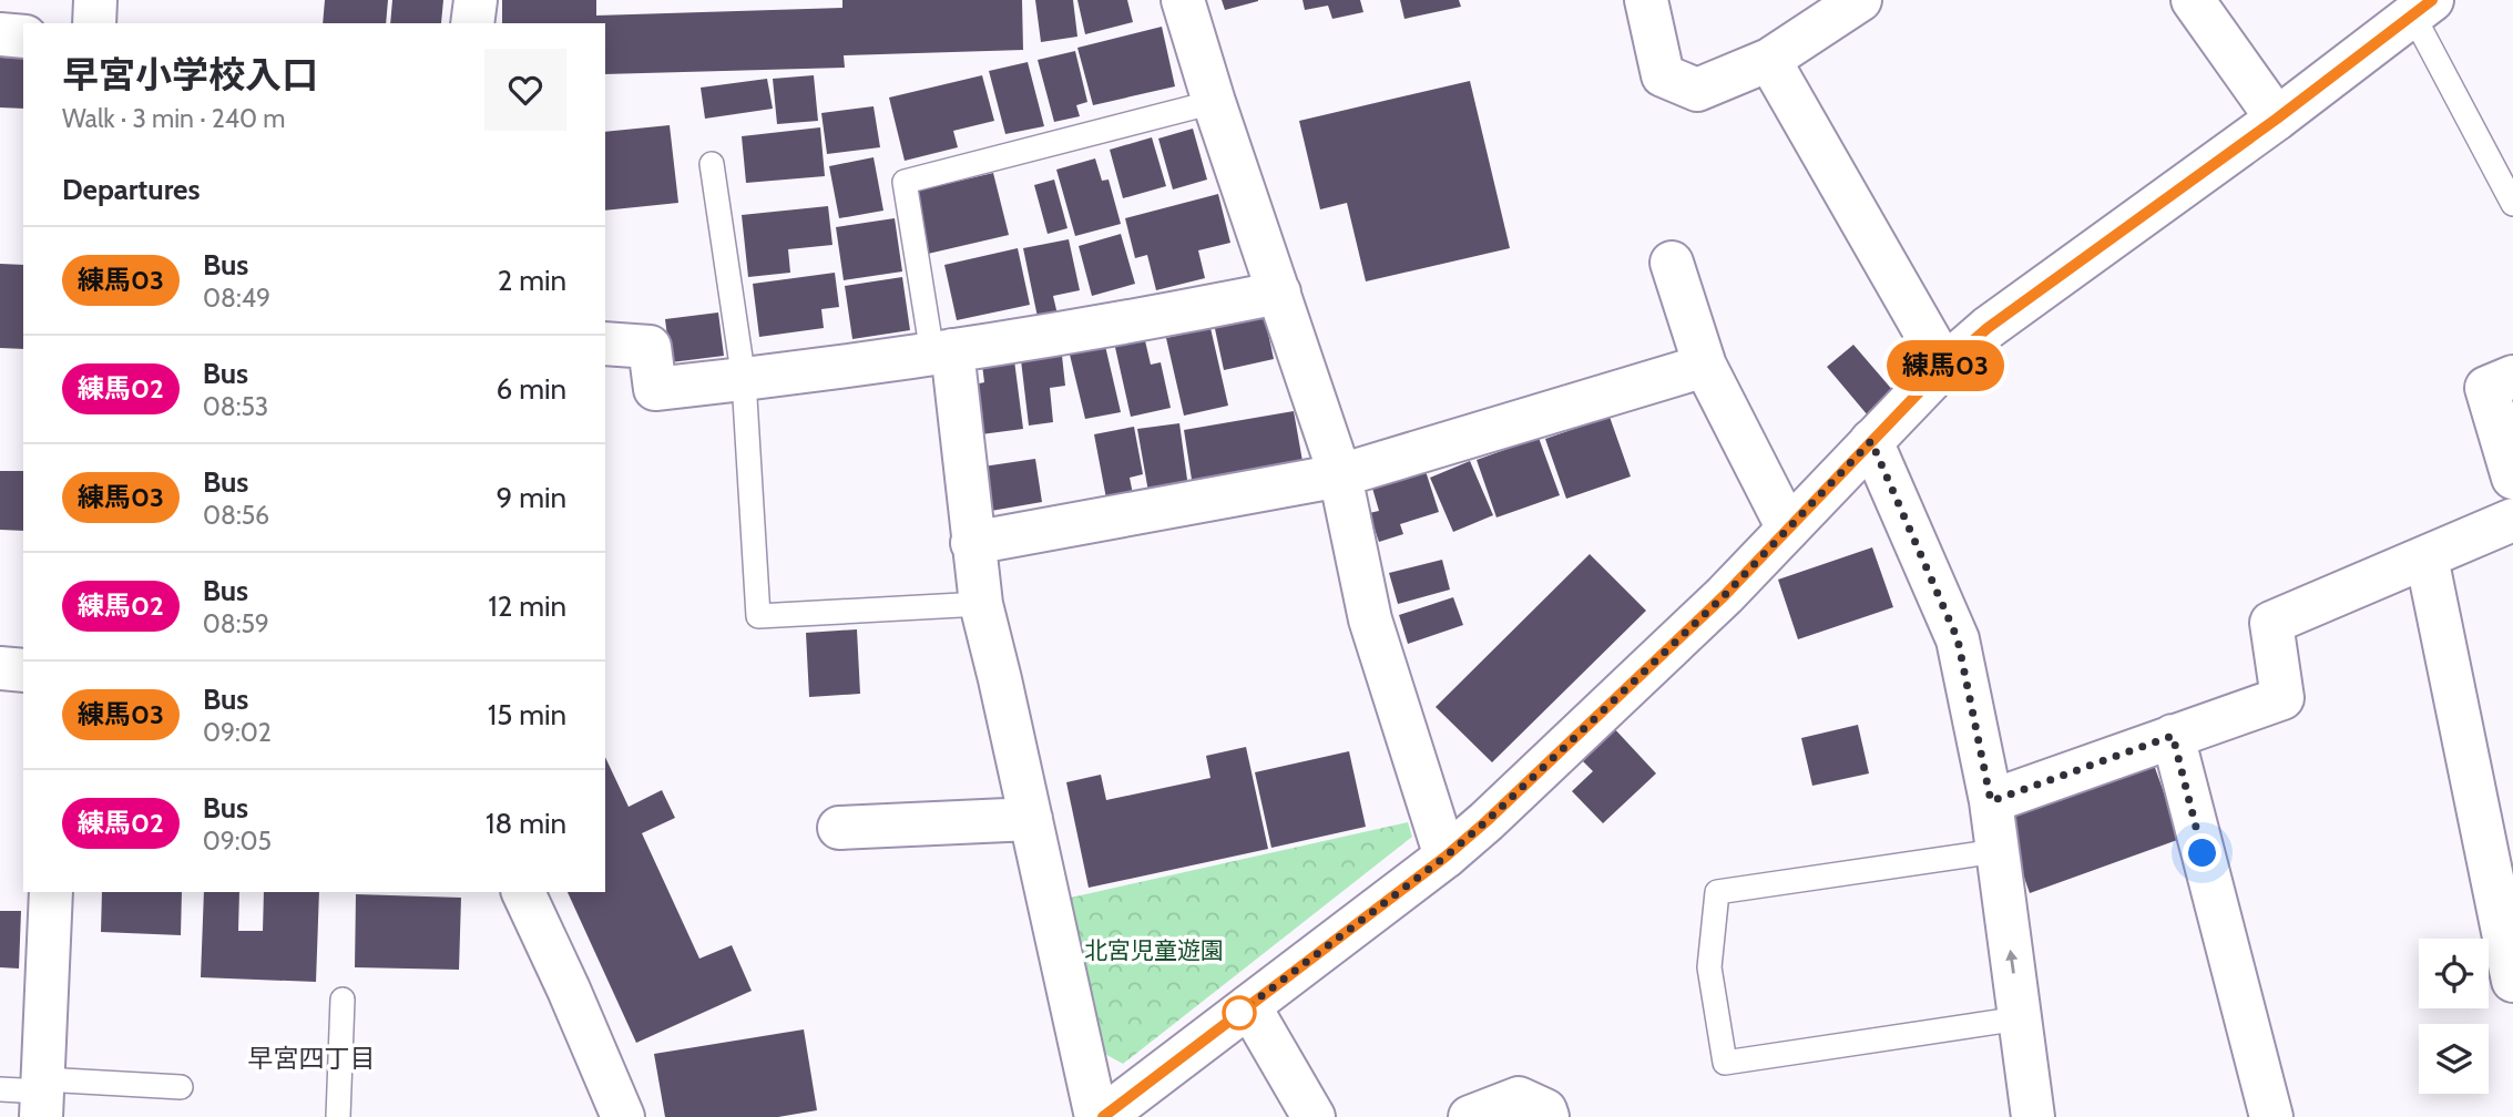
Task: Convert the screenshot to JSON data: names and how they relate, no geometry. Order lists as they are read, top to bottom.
{
  "districts": ["早宮四丁目"],
  "parks": ["北宮児童遊園"],
  "lines": ["bus line 練馬03"],
  "page": {
    "on_map": "練馬03",
    "heading": [
      ["早宮小学校入口", "Walk · 3 min · 240 m"],
      "Departures"
    ],
    "list": [
      {
        "mark": "練馬03",
        "name": "Bus",
        "note": "08:49",
        "value": "2 min"
      },
      {
        "mark": "練馬02",
        "name": "Bus",
        "note": "08:53",
        "value": "6 min"
      },
      {
        "mark": "練馬03",
        "name": "Bus",
        "note": "08:56",
        "value": "9 min"
      },
      {
        "mark": "練馬02",
        "name": "Bus",
        "note": "08:59",
        "value": "12 min"
      },
      {
        "mark": "練馬03",
        "name": "Bus",
        "note": "09:02",
        "value": "15 min"
      },
      {
        "mark": "練馬02",
        "name": "Bus",
        "note": "09:05",
        "value": "18 min"
      }
    ]
  }
}
